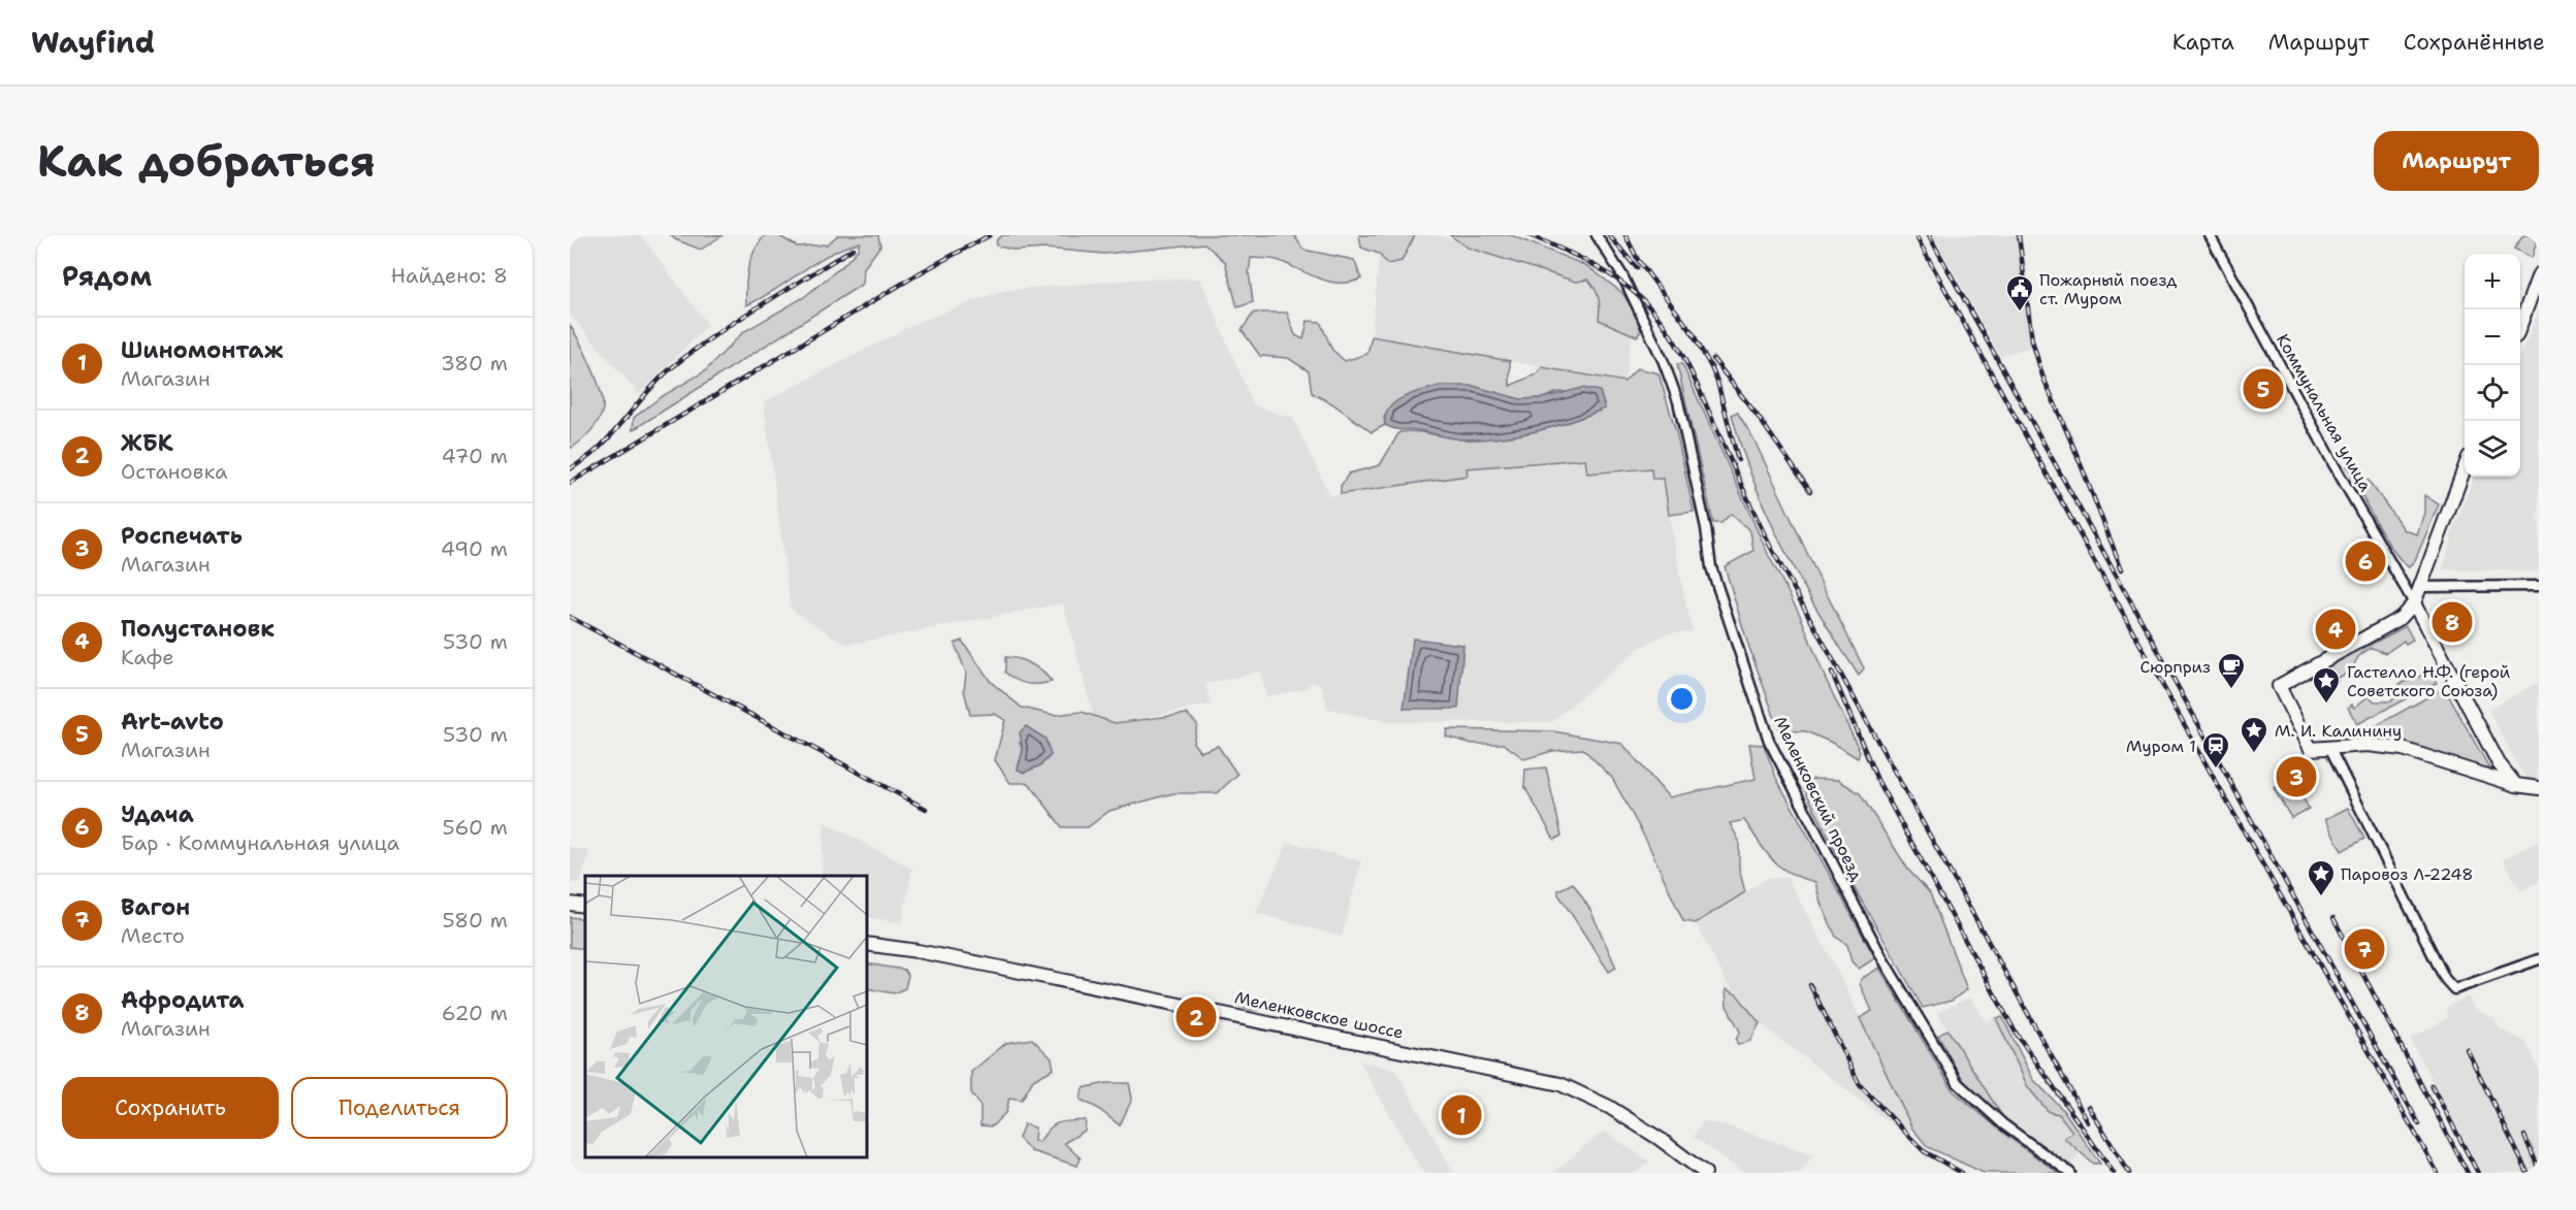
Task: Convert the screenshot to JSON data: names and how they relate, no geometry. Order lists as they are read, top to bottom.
{
  "streets": {
    "street": ["Коммунальная улица", "Меленковский проезд", "Меленковское шоссе"]
  },
  "places": {
    "public building": ["Пожарный поезд ст. Муром"],
    "cafe": ["Сюрприз"],
    "place": ["Гастелло Н.Ф. (герой Советского Союза)", "М. И. Калинину", "Паровоз Л-2248"],
    "station": ["Муром 1"]
  },
  "page": {
    "header": "Wayfind",
    "nav": ["Карта", "Маршрут", "Сохранённые"],
    "buttons": [
      "Маршрут",
      ["Сохранить", "Поделиться"]
    ],
    "title": "Как добраться",
    "heading": ["Рядом", "Найдено: 8"],
    "map_buttons": ["+", "−"],
    "list": [
      {
        "mark": "1",
        "name": "Шиномонтаж",
        "note": "Магазин",
        "value": "380 m"
      },
      {
        "mark": "2",
        "name": "ЖБК",
        "note": "Остановка",
        "value": "470 m"
      },
      {
        "mark": "3",
        "name": "Роспечать",
        "note": "Магазин",
        "value": "490 m"
      },
      {
        "mark": "4",
        "name": "Полустановк",
        "note": "Кафе",
        "value": "530 m"
      },
      {
        "mark": "5",
        "name": "Art-avto",
        "note": "Магазин",
        "value": "530 m"
      },
      {
        "mark": "6",
        "name": "Удача",
        "note": "Бар · Коммунальная улица",
        "value": "560 m"
      },
      {
        "mark": "7",
        "name": "Вагон",
        "note": "Место",
        "value": "580 m"
      },
      {
        "mark": "8",
        "name": "Афродита",
        "note": "Магазин",
        "value": "620 m"
      }
    ],
    "pins": [
      "5",
      "6",
      "8",
      "4",
      "3",
      "7",
      "2",
      "1"
    ]
  }
}
